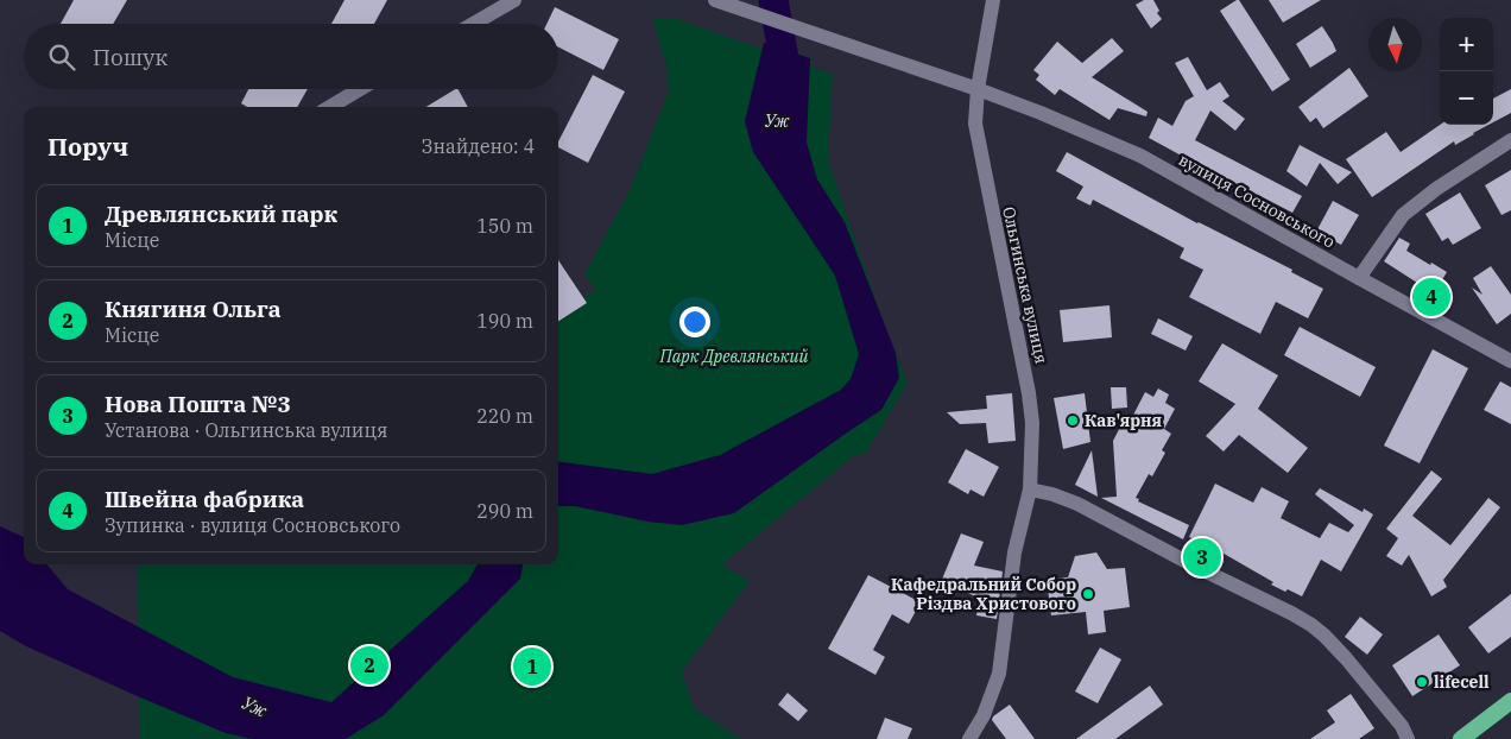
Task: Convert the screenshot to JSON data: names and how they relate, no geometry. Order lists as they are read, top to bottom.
{
  "streets": {
    "street": ["вулиця Сосновського", "Ольгинська вулиця"]
  },
  "crossings": [
    ["вулиця Сосновського", "Ольгинська вулиця"]
  ],
  "water": ["Уж"],
  "parks": ["Парк Древлянський"],
  "places": ["Кав'ярня", "Кафедральний Собор Різдва Христового", "lifecell"],
  "north": "bottom",
  "page": {
    "map_buttons": ["+", "−"],
    "search": "Пошук",
    "heading": ["Поруч", "Знайдено: 4"],
    "list": [
      {
        "mark": "1",
        "name": "Древлянський парк",
        "note": "Місце",
        "value": "150 m"
      },
      {
        "mark": "2",
        "name": "Княгиня Ольга",
        "note": "Місце",
        "value": "190 m"
      },
      {
        "mark": "3",
        "name": "Нова Пошта №3",
        "note": "Установа · Ольгинська вулиця",
        "value": "220 m"
      },
      {
        "mark": "4",
        "name": "Швейна фабрика",
        "note": "Зупинка · вулиця Сосновського",
        "value": "290 m"
      }
    ],
    "pins": [
      "4",
      "3",
      "2",
      "1"
    ]
  }
}
